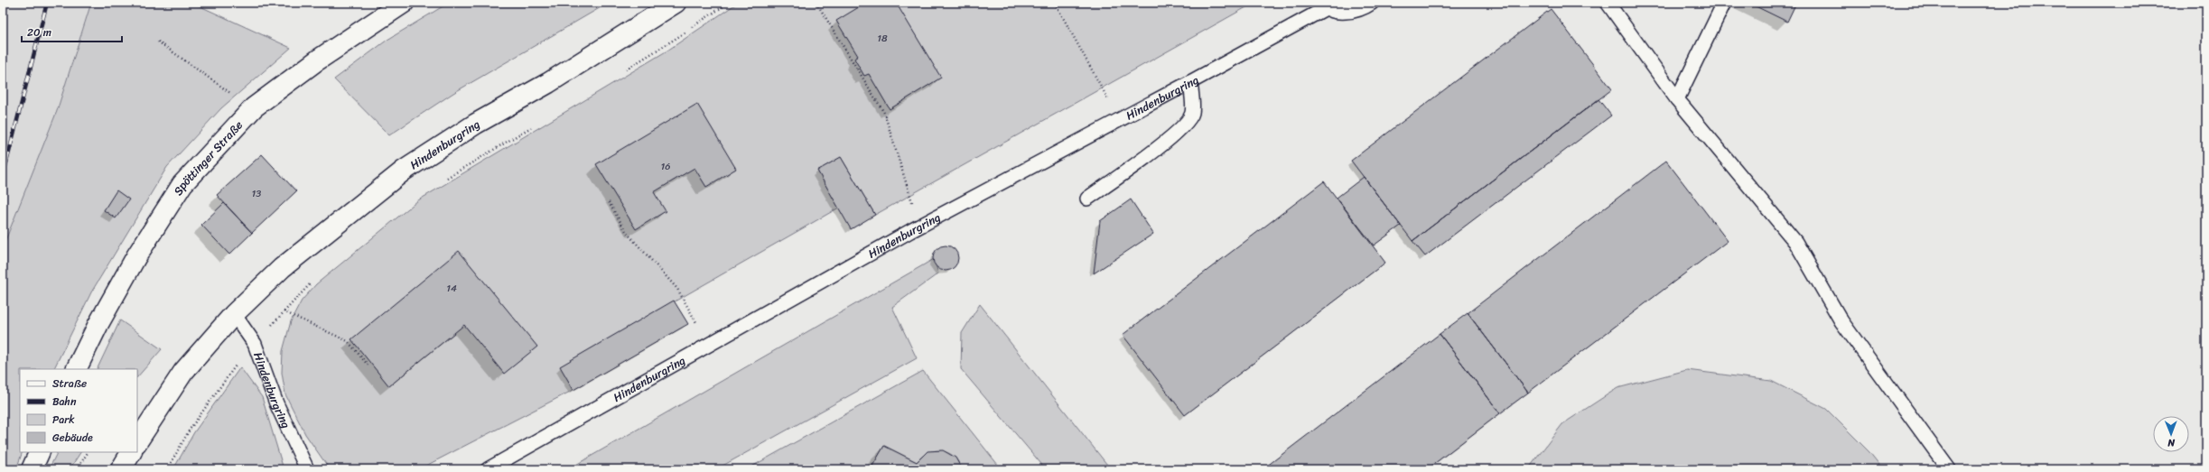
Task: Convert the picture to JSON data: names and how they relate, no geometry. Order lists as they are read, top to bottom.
{
  "streets": {
    "main road": ["Hindenburgring", "Spöttinger Straße"]
  },
  "house_numbers": [
    "18",
    "16",
    "13",
    "14"
  ],
  "legend": [
    "Straße",
    "Bahn",
    "Park",
    "Gebäude"
  ],
  "scale_bar": "20 m",
  "north": "bottom"
}
